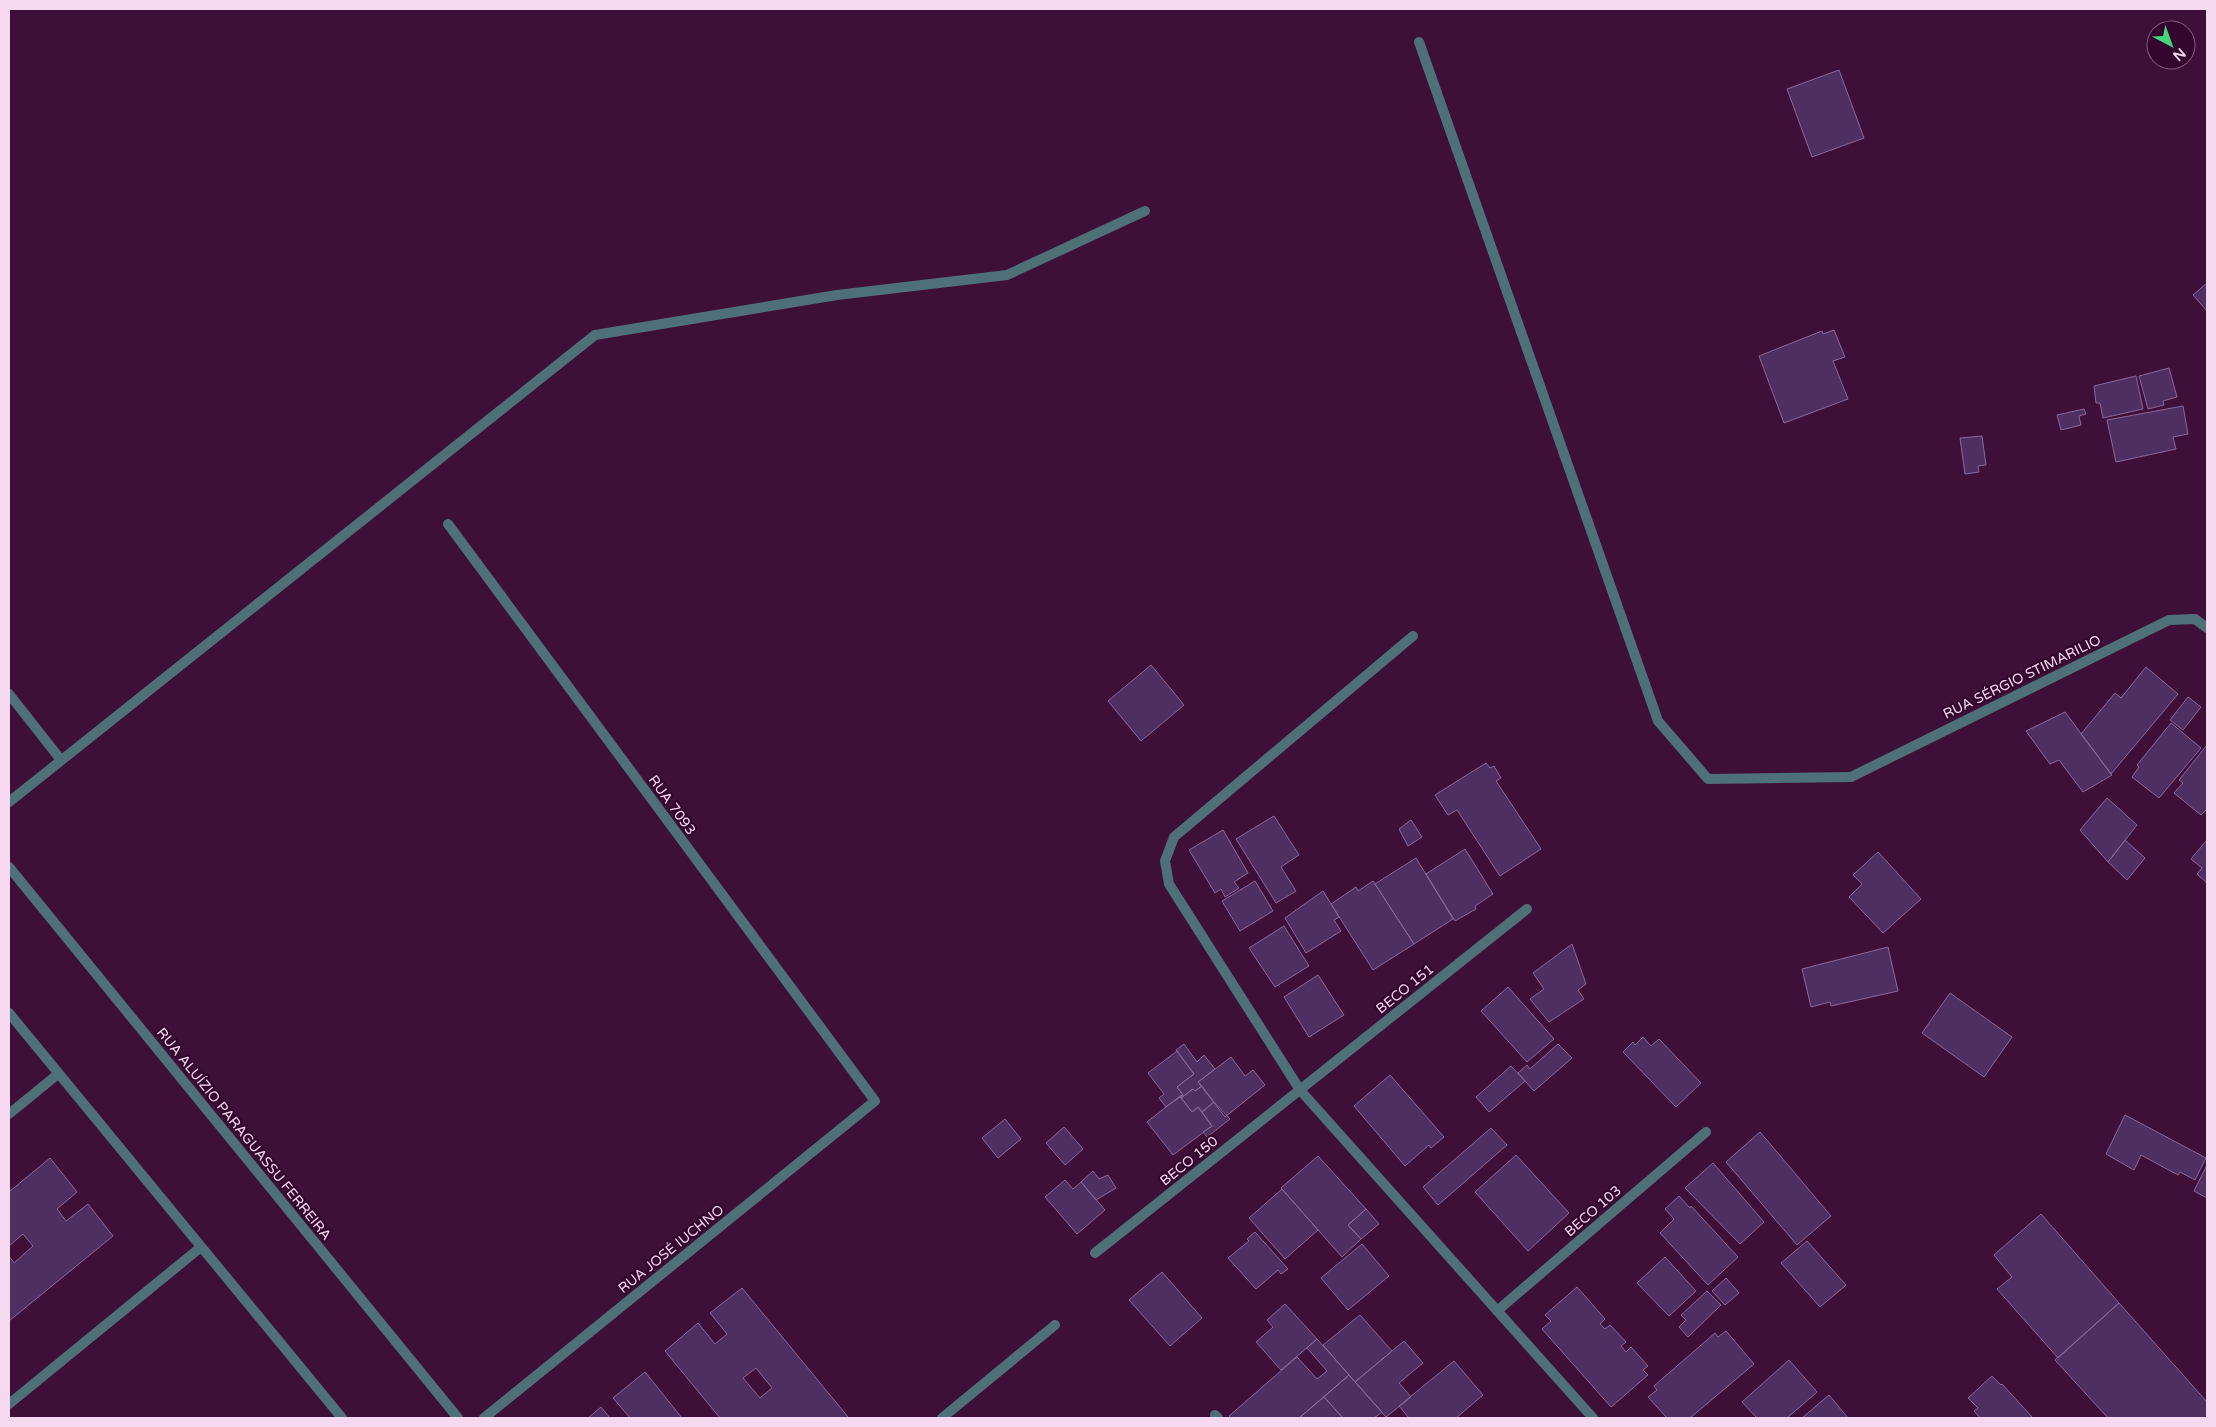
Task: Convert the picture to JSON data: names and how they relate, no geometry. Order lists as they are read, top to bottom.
{
  "streets": {
    "street": [
      "RUA SÉRGIO STIMARILIO",
      "RUA 7093",
      "BECO 151",
      "RUA ALUÍZIO PARAGUASSU FERREIRA",
      "BECO 150",
      "BECO 103",
      "RUA JOSÉ IUCHNO"
    ]
  },
  "crossings": [
    ["RUA 7093", "RUA JOSÉ IUCHNO"],
    ["BECO 151", "BECO 150"]
  ],
  "north": "bottom right"
}
